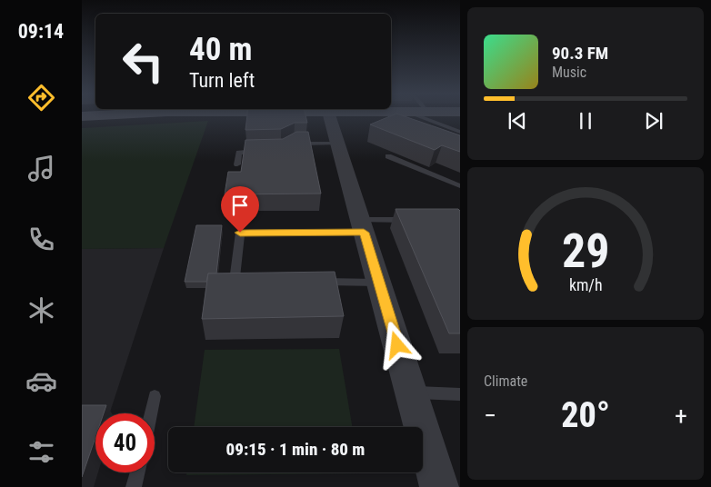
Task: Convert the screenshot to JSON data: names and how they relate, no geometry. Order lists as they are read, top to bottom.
{
  "page": {
    "tabs": "09:14",
    "turn": ["40 m", "Turn left"],
    "song": ["90.3 FM", "Music"],
    "tile": "Climate",
    "heat": ["−", "20°", "+"],
    "limit": "40",
    "trip": "09:15 · 1 min · 80 m",
    "gauge": ["29", "km/h"]
  }
}
